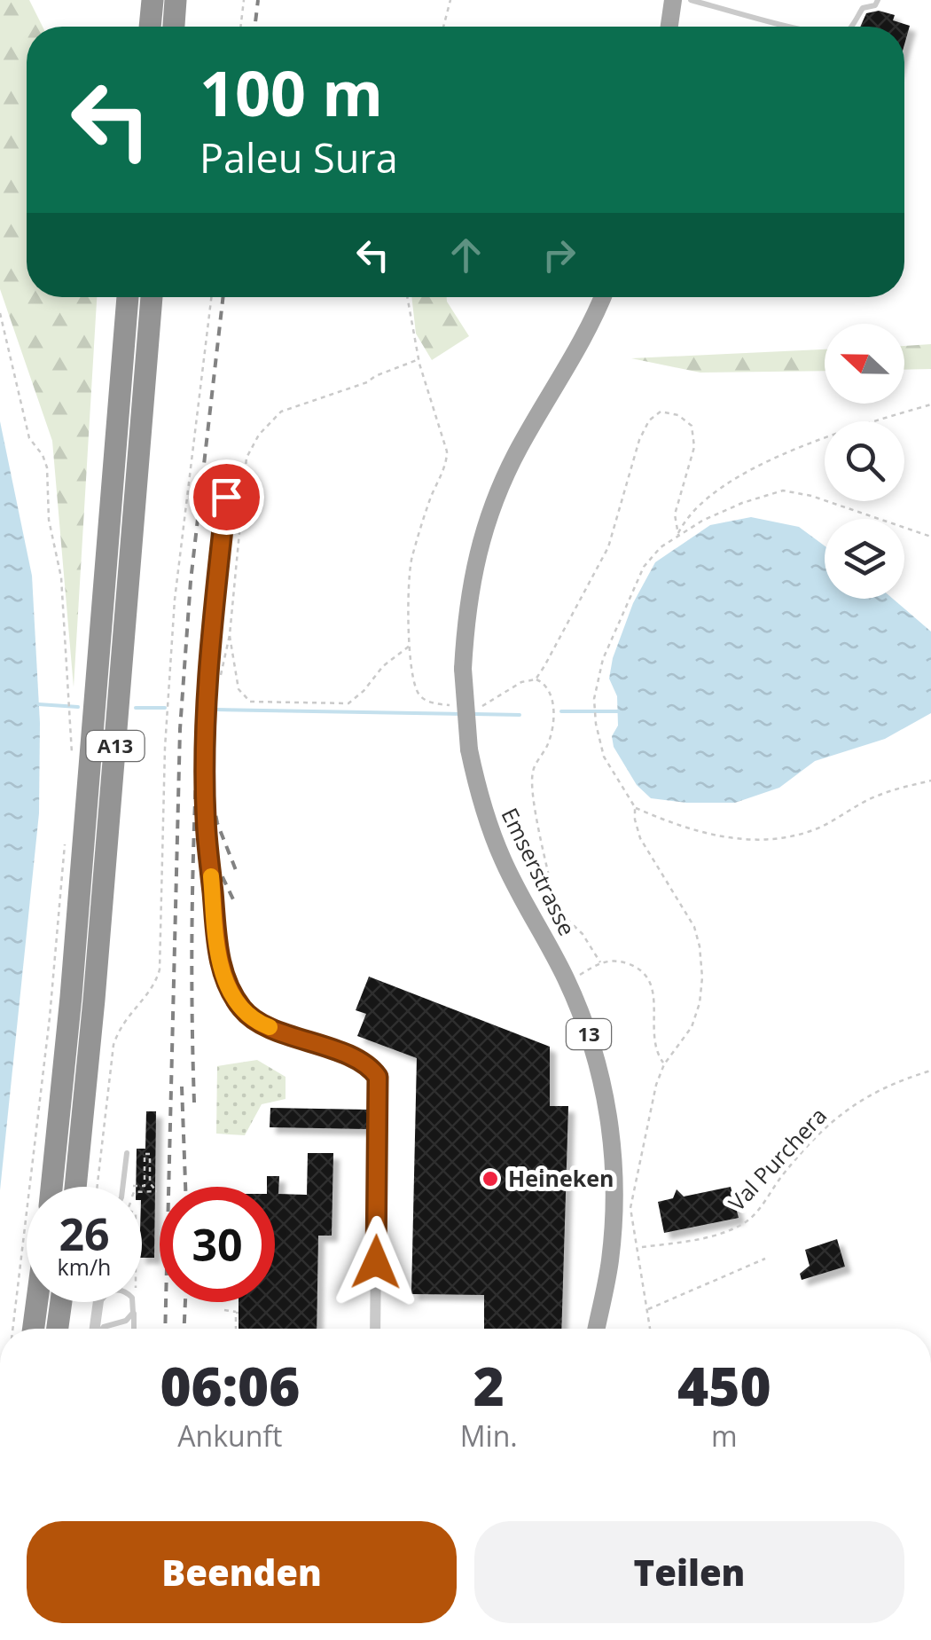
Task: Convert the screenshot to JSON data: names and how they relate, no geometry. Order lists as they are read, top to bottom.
{
  "streets": {
    "highway": ["A13"],
    "main road": ["Emserstrasse", "13"],
    "path": ["Val Purchera"]
  },
  "places": ["Heineken"],
  "north": "left",
  "page": {
    "turn": ["100 m", "Paleu Sura"],
    "speed": "26 km/h",
    "limit": "30",
    "eta": [
      "06:06",
      "Ankunft",
      "2",
      "Min.",
      "450",
      "m"
    ],
    "buttons": ["Beenden", "Teilen"]
  }
}
